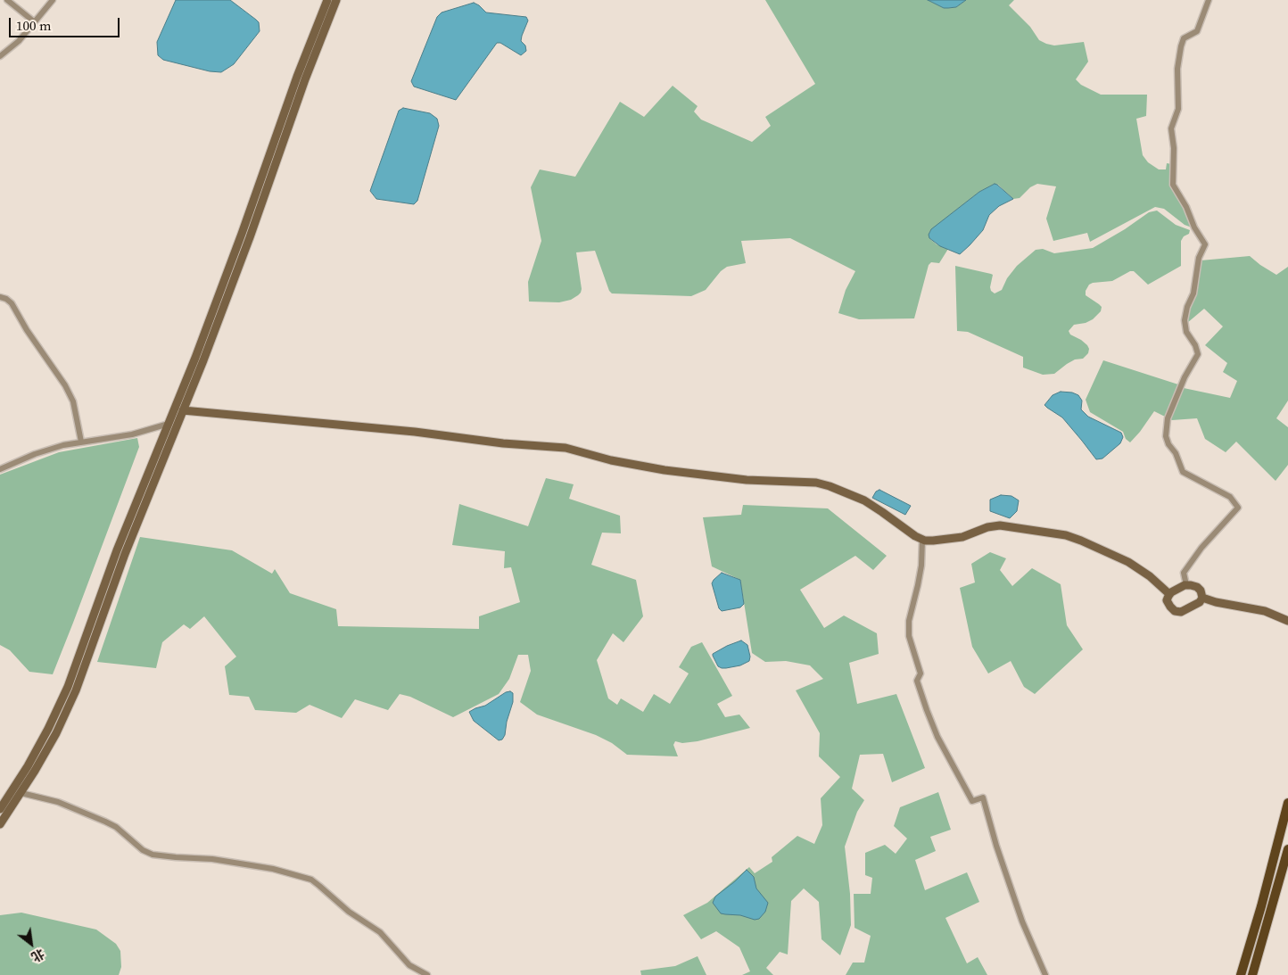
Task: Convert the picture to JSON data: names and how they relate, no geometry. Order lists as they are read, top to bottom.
{
  "scale_bar": "100 m",
  "north": "bottom right"
}
